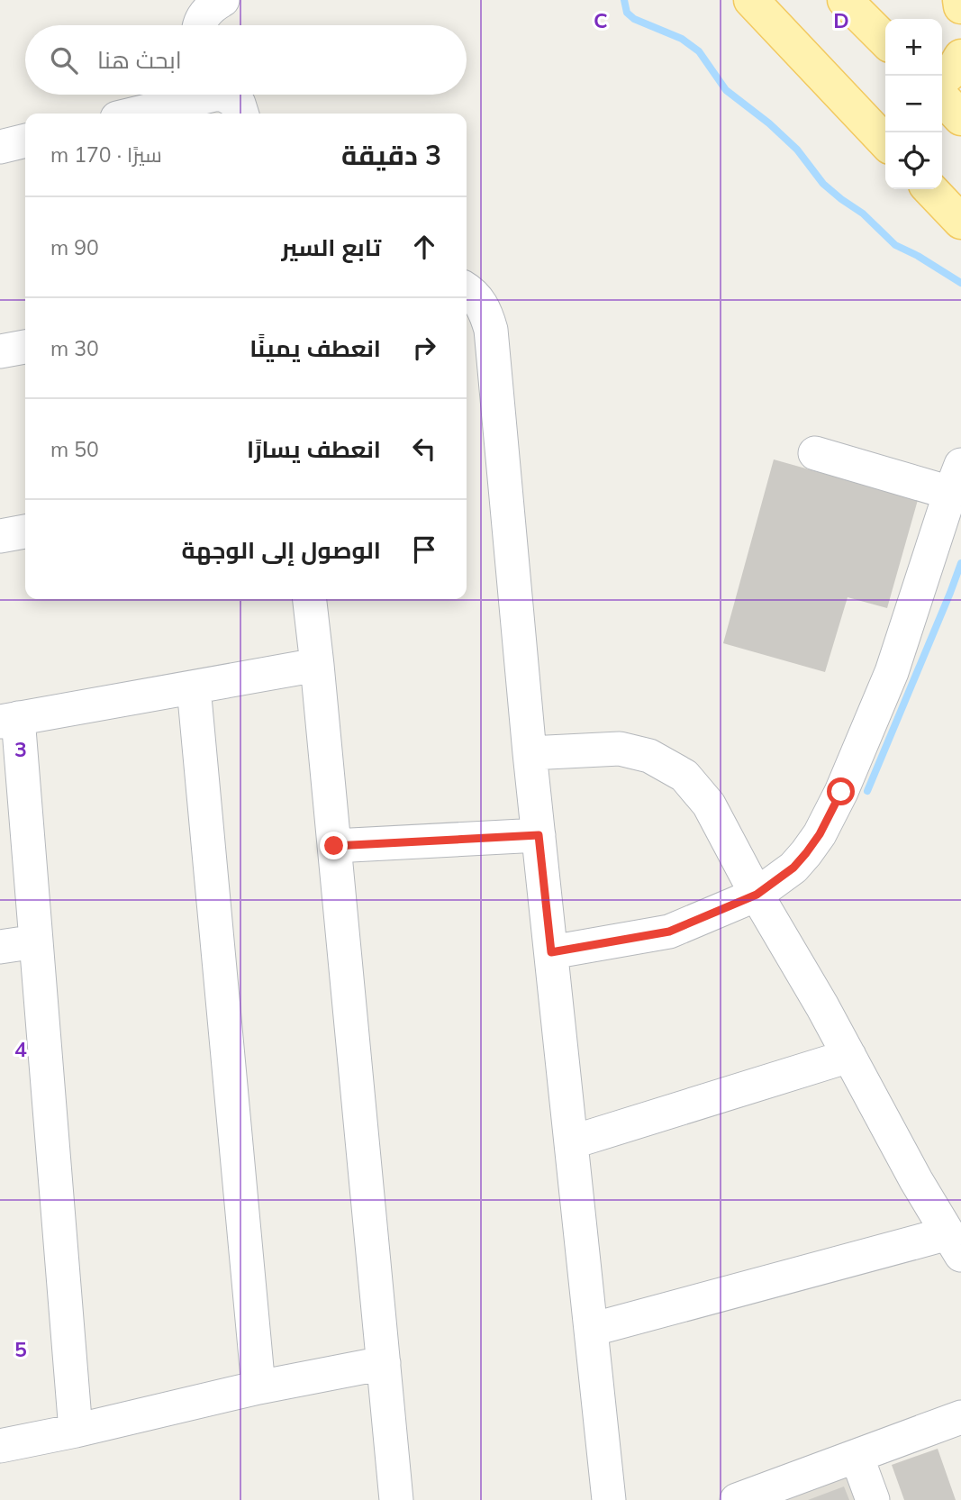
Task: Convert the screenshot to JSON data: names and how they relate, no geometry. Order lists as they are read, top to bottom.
{
  "page": {
    "map_buttons": ["+", "−"],
    "search": "ابحث هنا",
    "heading": ["3 دقيقة", "سيرًا · 170 m"],
    "list": [
      ["تابع السير", "90 m"],
      ["انعطف يمينًا", "30 m"],
      ["انعطف يسارًا", "50 m"],
      "الوصول إلى الوجهة"
    ]
  },
  "grid": {
    "columns": ["C", "D"],
    "rows": ["3", "4", "5"]
  }
}
